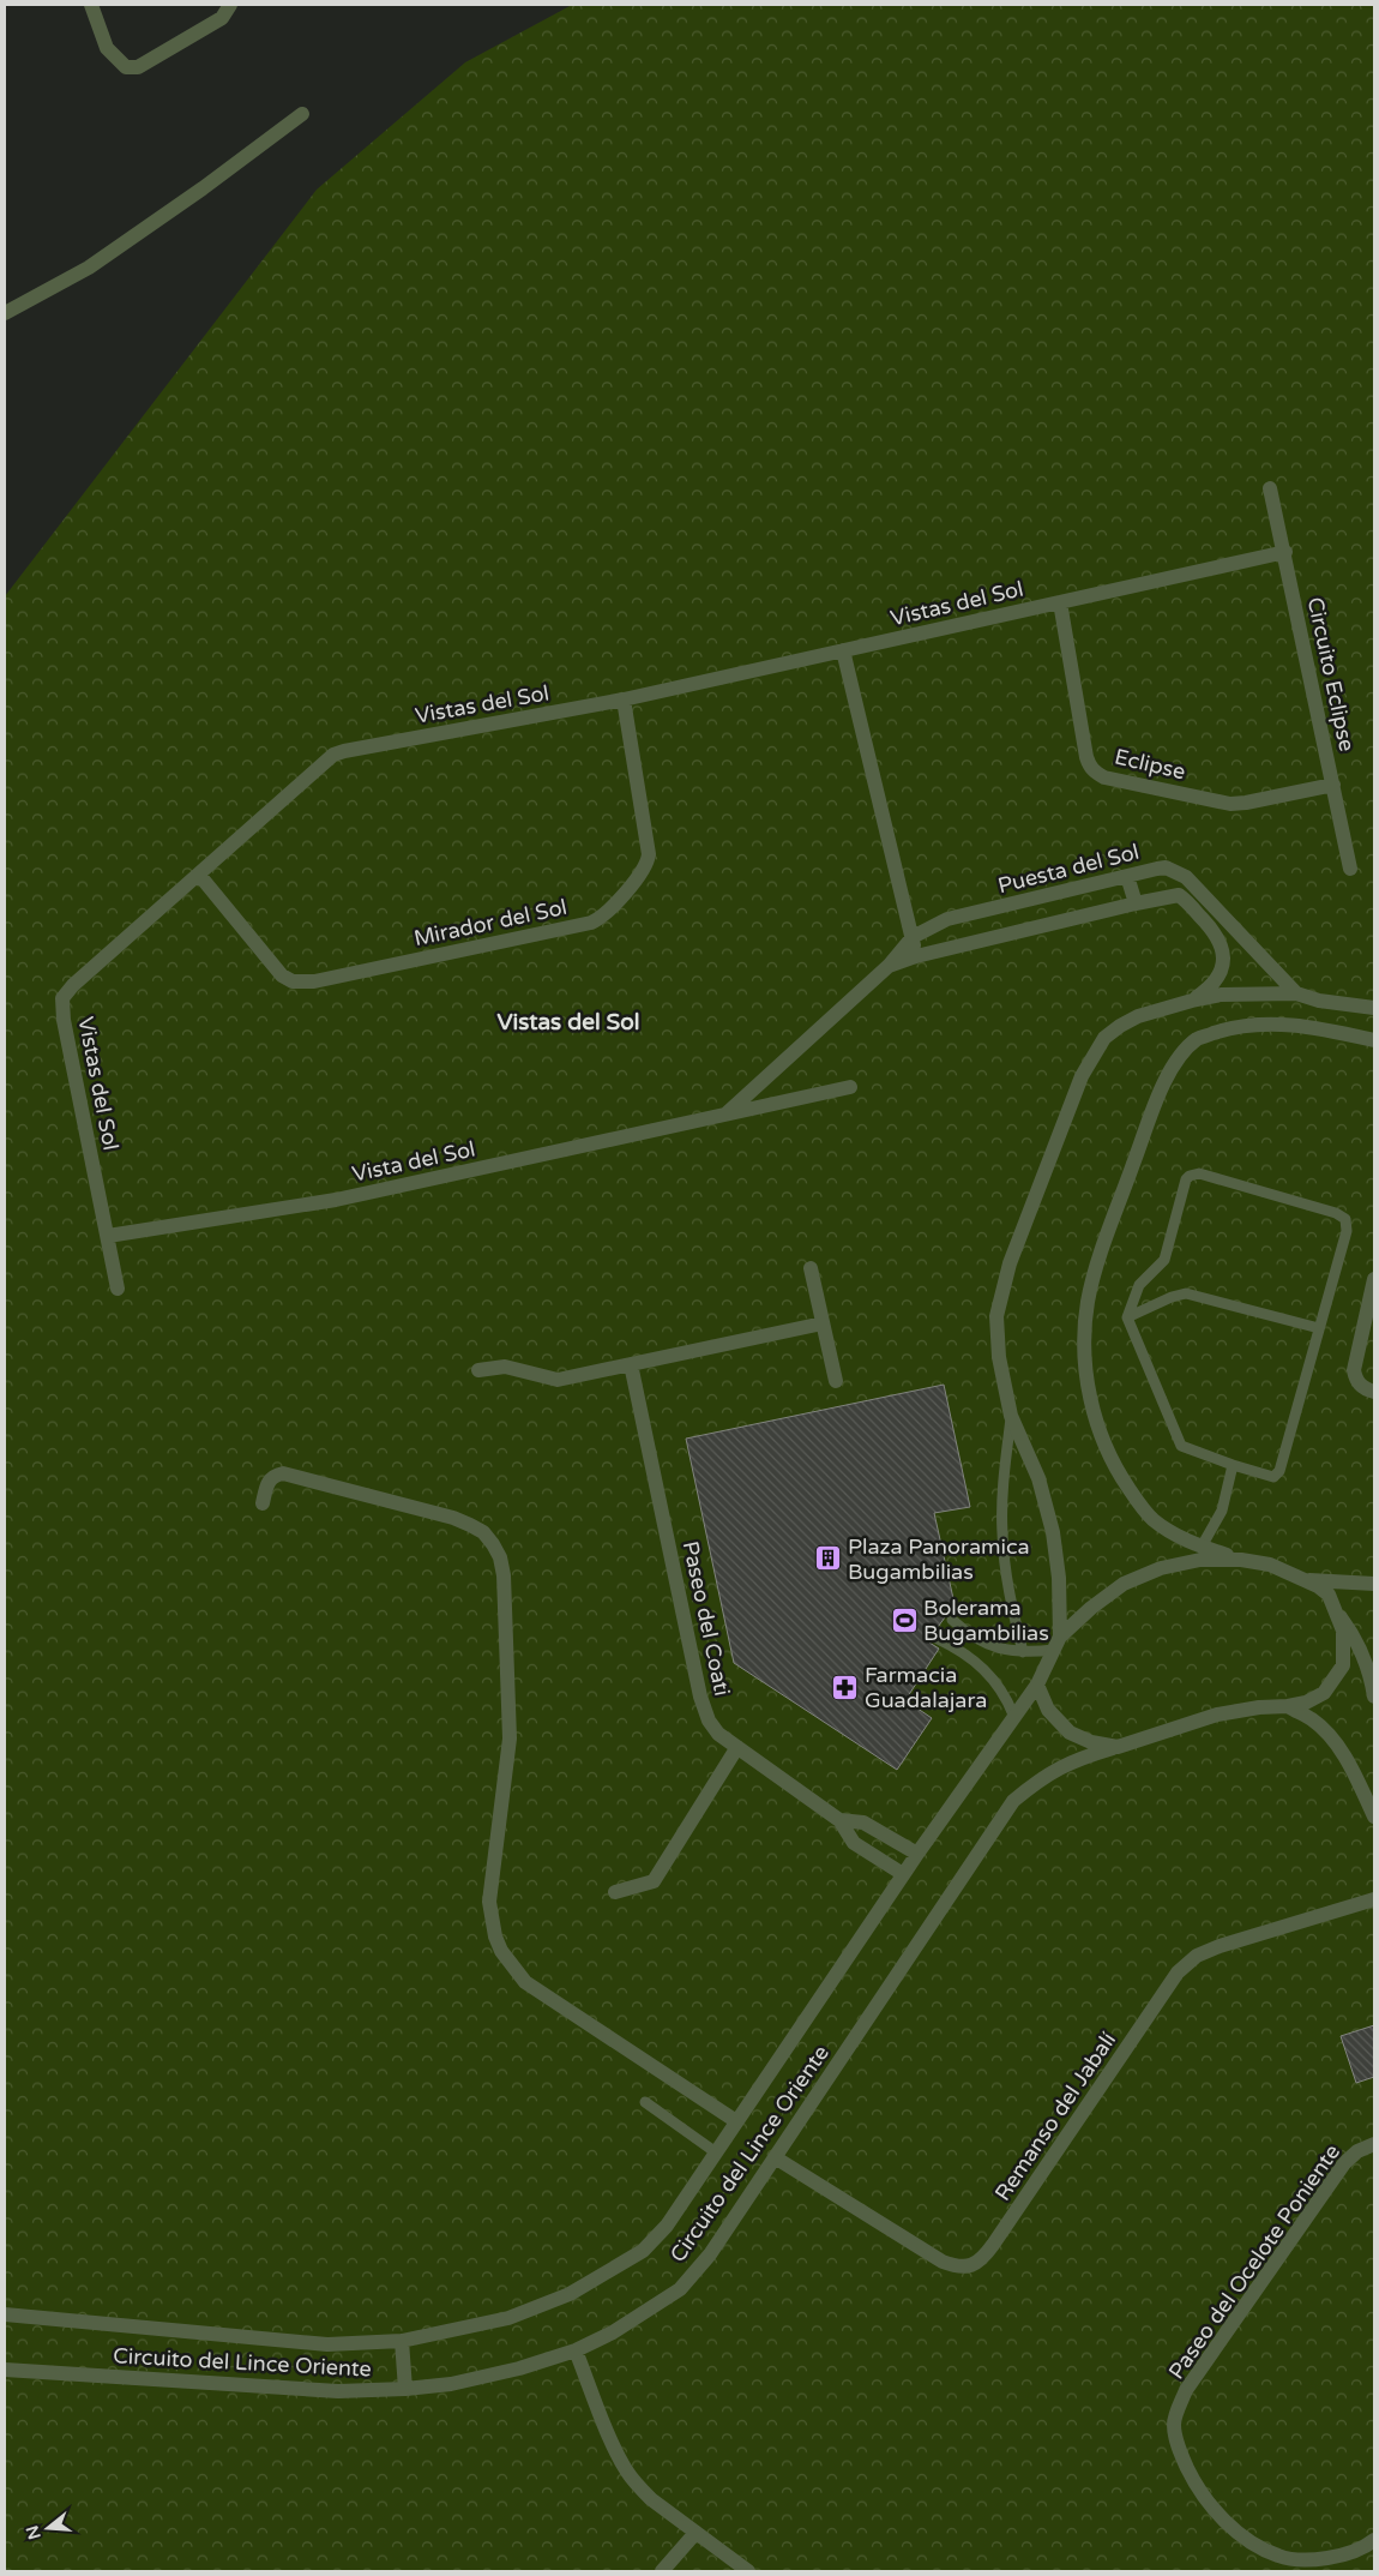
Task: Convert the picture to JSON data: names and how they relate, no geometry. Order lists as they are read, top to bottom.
{
  "streets": {
    "street": [
      "Vistas del Sol",
      "Circuito Eclipse",
      "Eclipse",
      "Puesta del Sol",
      "Mirador del Sol",
      "Vista del Sol",
      "Paseo del Coati",
      "Remanso del Jabalí",
      "Circuito del Lince Oriente",
      "Paseo del Ocelote Poniente"
    ]
  },
  "crossings": [
    ["Vistas del Sol", "Circuito Eclipse"],
    ["Vistas del Sol", "Eclipse"],
    ["Vistas del Sol", "Mirador del Sol"],
    ["Vistas del Sol", "Vista del Sol"],
    ["Circuito Eclipse", "Eclipse"],
    ["Puesta del Sol", "Vista del Sol"],
    ["Paseo del Coati", "Circuito del Lince Oriente"],
    ["Remanso del Jabalí", "Circuito del Lince Oriente"]
  ],
  "districts": ["Vistas del Sol"],
  "places": {
    "building": ["Plaza Panoramica Bugambilias"],
    "sports": ["Bolerama Bugambilias"],
    "pharmacy": ["Farmacia Guadalajara"]
  },
  "north": "left"
}
